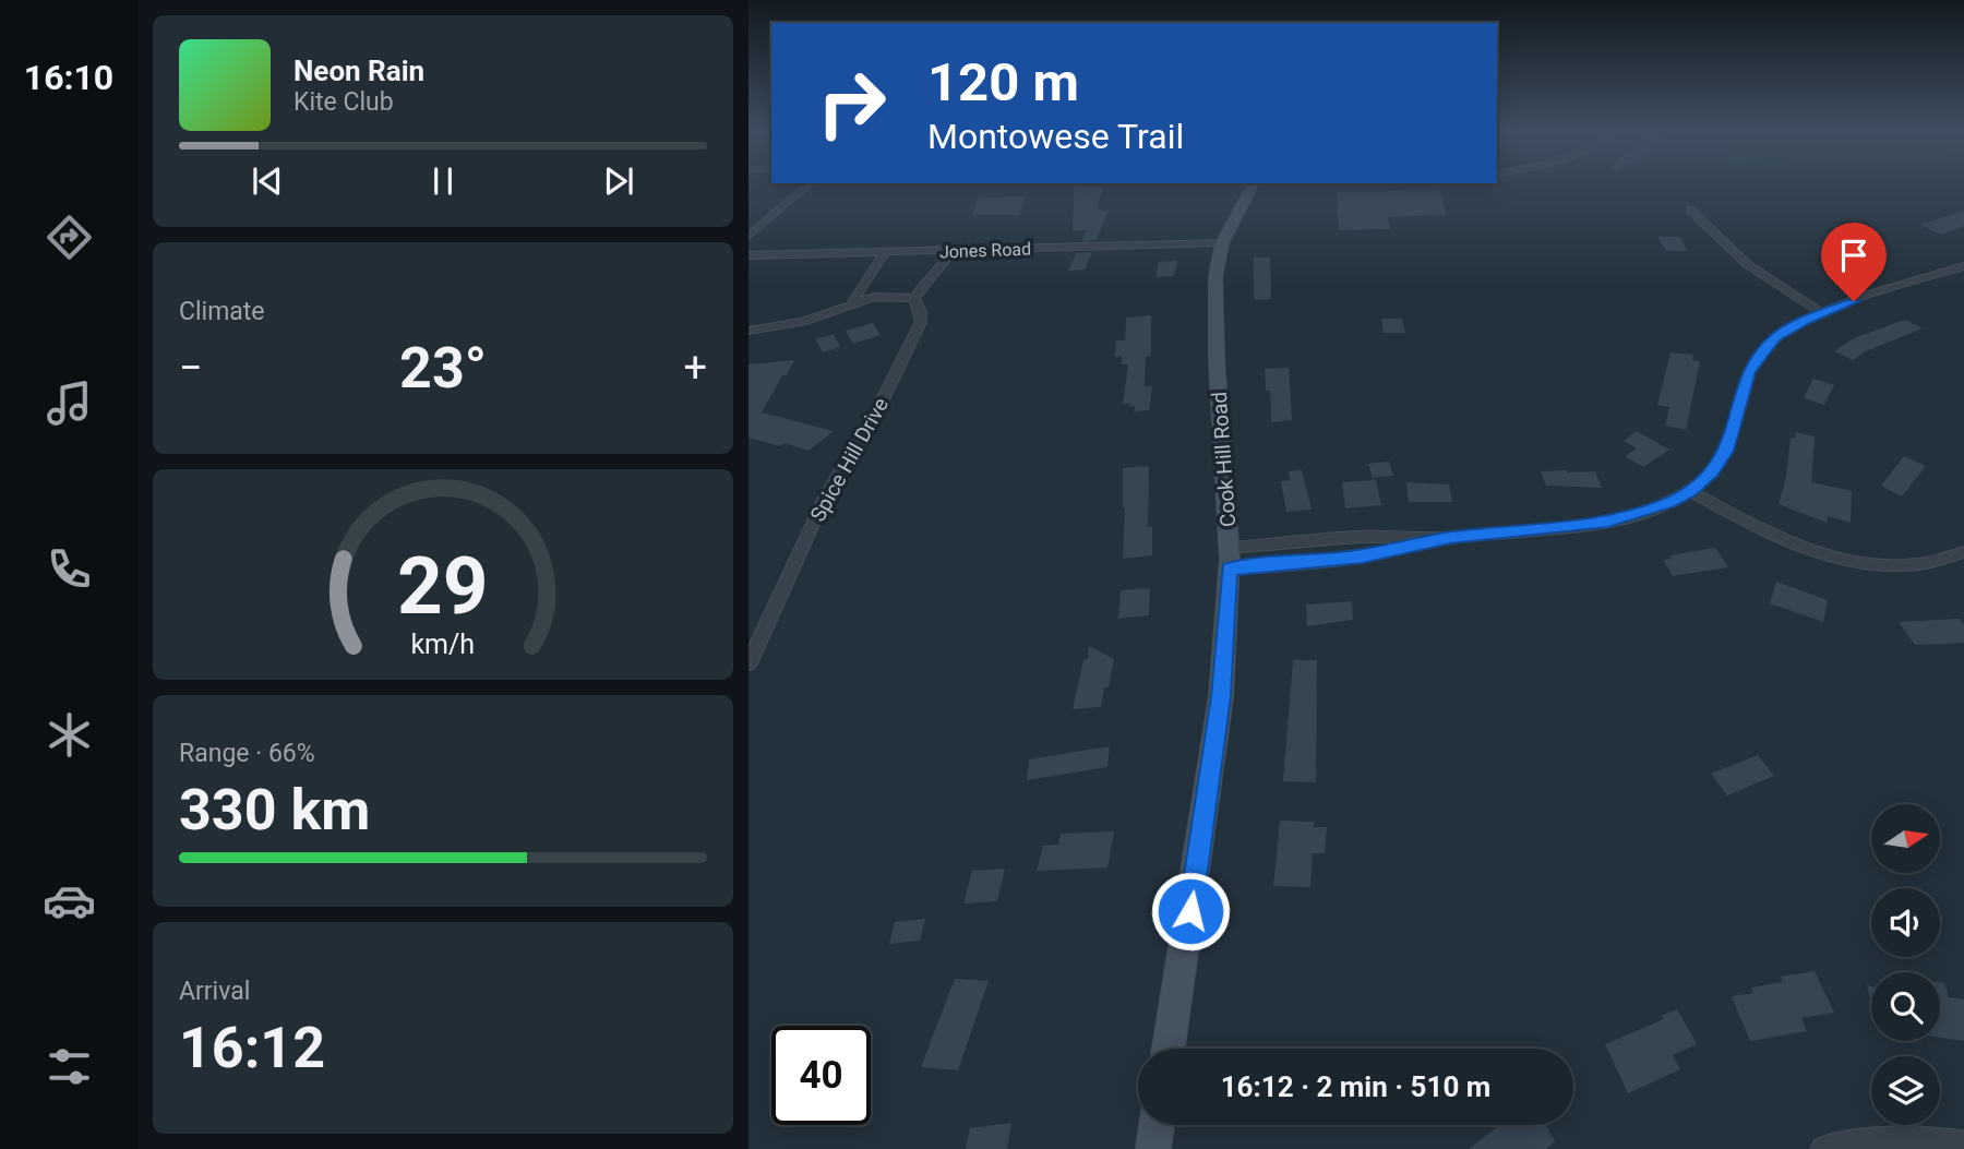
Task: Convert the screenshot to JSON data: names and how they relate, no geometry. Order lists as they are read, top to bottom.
{
  "streets": {
    "street": ["Jones Road", "Spice Hill Drive", "Cook Hill Road"]
  },
  "crossings": [
    ["Jones Road", "Cook Hill Road"]
  ],
  "north": "right",
  "page": {
    "tabs": "16:10",
    "turn": ["120 m", "Montowese Trail"],
    "song": ["Neon Rain", "Kite Club"],
    "tile": [
      "Climate",
      ["Range · 66%", "330 km"],
      ["Arrival", "16:12"]
    ],
    "heat": ["−", "23°", "+"],
    "limit": "40",
    "trip": "16:12 · 2 min · 510 m",
    "gauge": ["29", "km/h"]
  }
}
